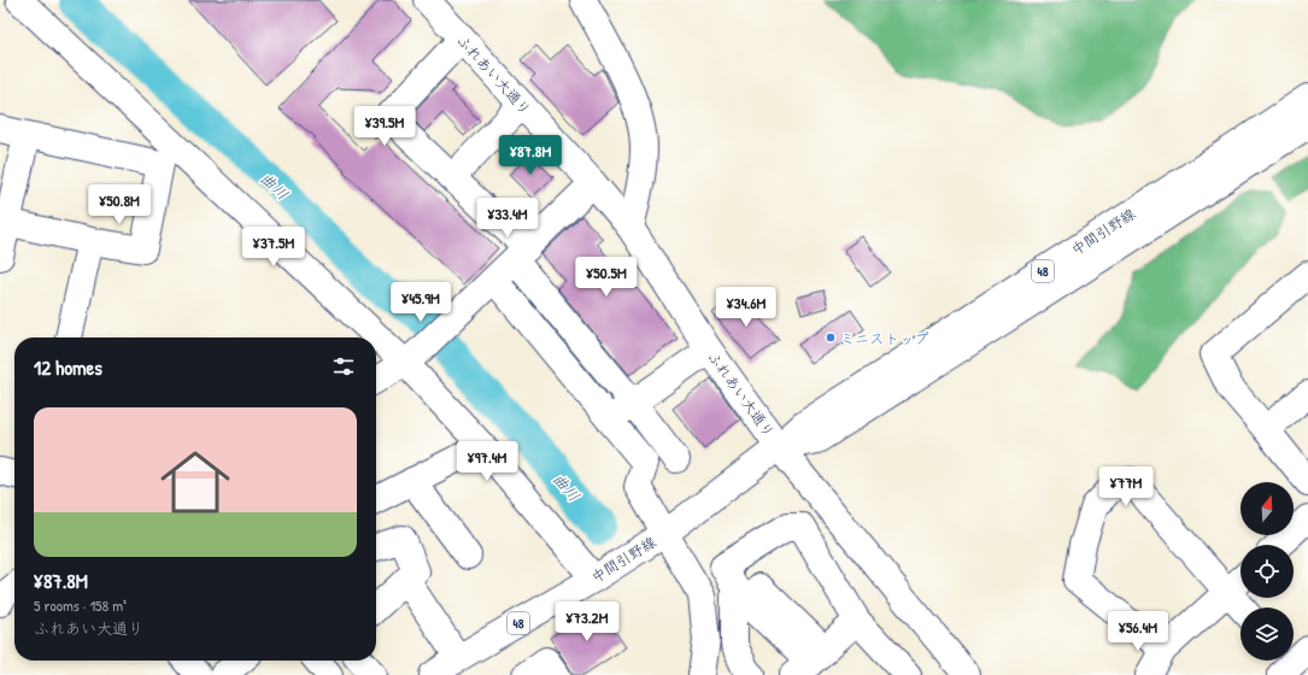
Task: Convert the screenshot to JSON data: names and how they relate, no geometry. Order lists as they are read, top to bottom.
{
  "streets": {
    "street": ["ふれあい大通り", "中間引野線", "48"]
  },
  "crossings": [
    ["ふれあい大通り", "中間引野線"]
  ],
  "water": ["曲川"],
  "places": ["ミニストップ"],
  "north": "top",
  "page": {
    "price": [
      "¥39.5M",
      "¥87.8M",
      "¥50.8M",
      "¥33.4M",
      "¥37.5M",
      "¥50.5M",
      "¥45.9M",
      "¥34.6M",
      "¥97.4M",
      "¥77M",
      "¥73.2M",
      "¥56.4M"
    ],
    "heading": "12 homes",
    "list": [
      {
        "name": "¥87.8M",
        "note": "5 rooms · 158 m² · ふれあい大通り"
      }
    ]
  }
}
